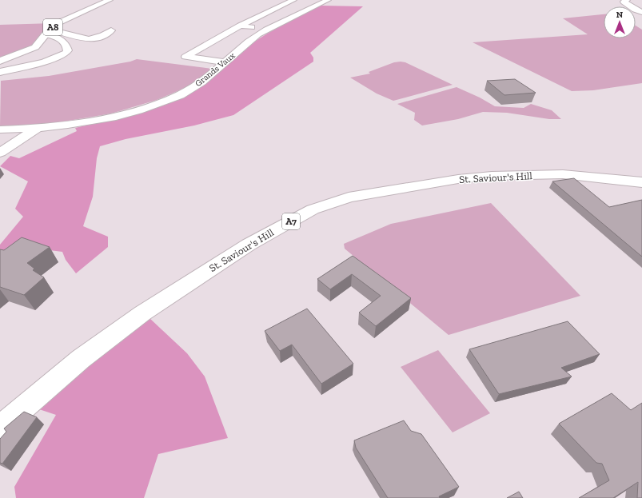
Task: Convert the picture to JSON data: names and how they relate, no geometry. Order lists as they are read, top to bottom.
{
  "streets": {
    "main road": ["A8", "St. Saviour's Hill", "A7"],
    "street": ["Grands Vaux"]
  },
  "north": "top"
}
